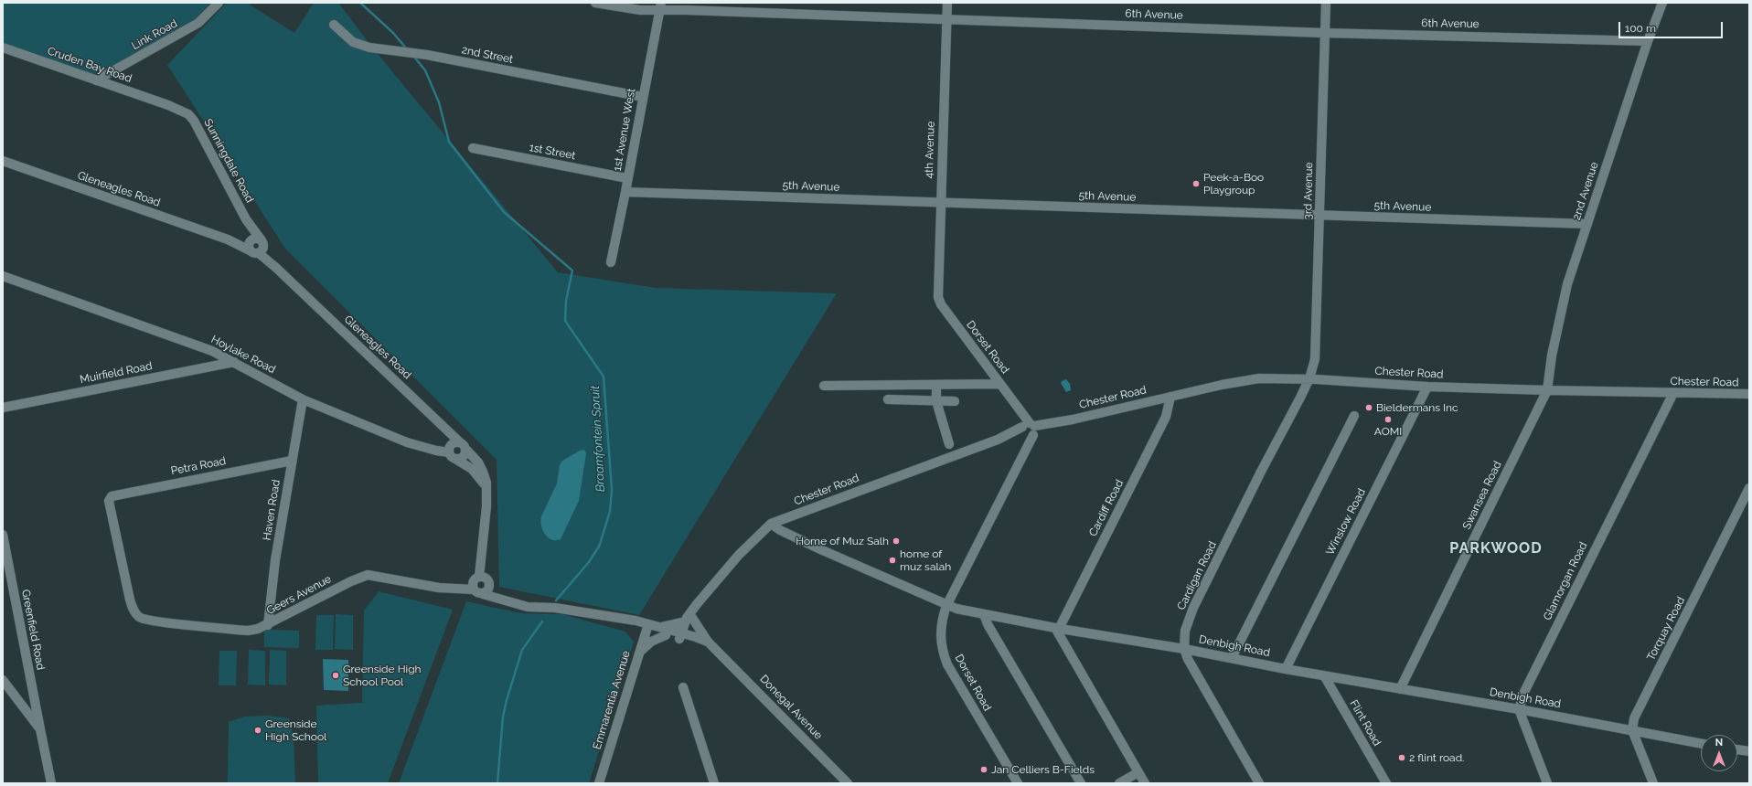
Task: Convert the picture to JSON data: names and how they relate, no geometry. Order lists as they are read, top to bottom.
{
  "streets": {
    "street": [
      "6th Avenue",
      "Link Road",
      "2nd Street",
      "Cruden Bay Road",
      "1st Avenue West",
      "4th Avenue",
      "1st Street",
      "Sunningdale Road",
      "5th Avenue",
      "Gleneagles Road",
      "3rd Avenue",
      "2nd Avenue",
      "Dorset Road",
      "Hoylake Road",
      "Muirfield Road",
      "Chester Road",
      "Petra Road",
      "Swansea Road",
      "Cardiff Road",
      "Haven Road",
      "Winslow Road",
      "Cardigan Road",
      "Glamorgan Road",
      "Geers Avenue",
      "Torquay Road",
      "Greenfield Road",
      "Denbigh Road",
      "Emmarentia Avenue",
      "Donegal Avenue",
      "Flint Road"
    ]
  },
  "crossings": [
    ["6th Avenue", "1st Avenue West"],
    ["6th Avenue", "4th Avenue"],
    ["6th Avenue", "3rd Avenue"],
    ["6th Avenue", "2nd Avenue"],
    ["Link Road", "Cruden Bay Road"],
    ["2nd Street", "1st Avenue West"],
    ["Cruden Bay Road", "Sunningdale Road"],
    ["1st Avenue West", "1st Street"],
    ["1st Avenue West", "5th Avenue"],
    ["4th Avenue", "5th Avenue"],
    ["4th Avenue", "Dorset Road"],
    ["Sunningdale Road", "Gleneagles Road"],
    ["5th Avenue", "3rd Avenue"],
    ["5th Avenue", "2nd Avenue"],
    ["Gleneagles Road", "Hoylake Road"],
    ["Gleneagles Road", "Geers Avenue"],
    ["3rd Avenue", "Chester Road"],
    ["3rd Avenue", "Cardigan Road"],
    ["2nd Avenue", "Chester Road"],
    ["2nd Avenue", "Swansea Road"],
    ["Dorset Road", "Chester Road"],
    ["Dorset Road", "Denbigh Road"],
    ["Hoylake Road", "Muirfield Road"],
    ["Hoylake Road", "Haven Road"],
    ["Chester Road", "Swansea Road"],
    ["Chester Road", "Cardiff Road"],
    ["Chester Road", "Winslow Road"],
    ["Chester Road", "Cardigan Road"],
    ["Chester Road", "Glamorgan Road"],
    ["Chester Road", "Denbigh Road"],
    ["Chester Road", "Donegal Avenue"],
    ["Petra Road", "Haven Road"],
    ["Petra Road", "Geers Avenue"],
    ["Swansea Road", "Denbigh Road"],
    ["Cardiff Road", "Denbigh Road"],
    ["Haven Road", "Geers Avenue"],
    ["Winslow Road", "Denbigh Road"],
    ["Cardigan Road", "Denbigh Road"],
    ["Glamorgan Road", "Denbigh Road"],
    ["Torquay Road", "Denbigh Road"],
    ["Denbigh Road", "Flint Road"]
  ],
  "districts": ["PARKWOOD"],
  "water": ["Braamfontein Spruit"],
  "places": [
    "Peek-a-Boo Playgroup",
    "Bieldermans Inc",
    "AOMI",
    "Home of Muz Salh",
    "home of muz salah",
    "Greenside High School Pool",
    "Greenside High School",
    "2 flint road.",
    "Jan Celliers B-Fields"
  ],
  "scale_bar": "100 m",
  "north": "top"
}
